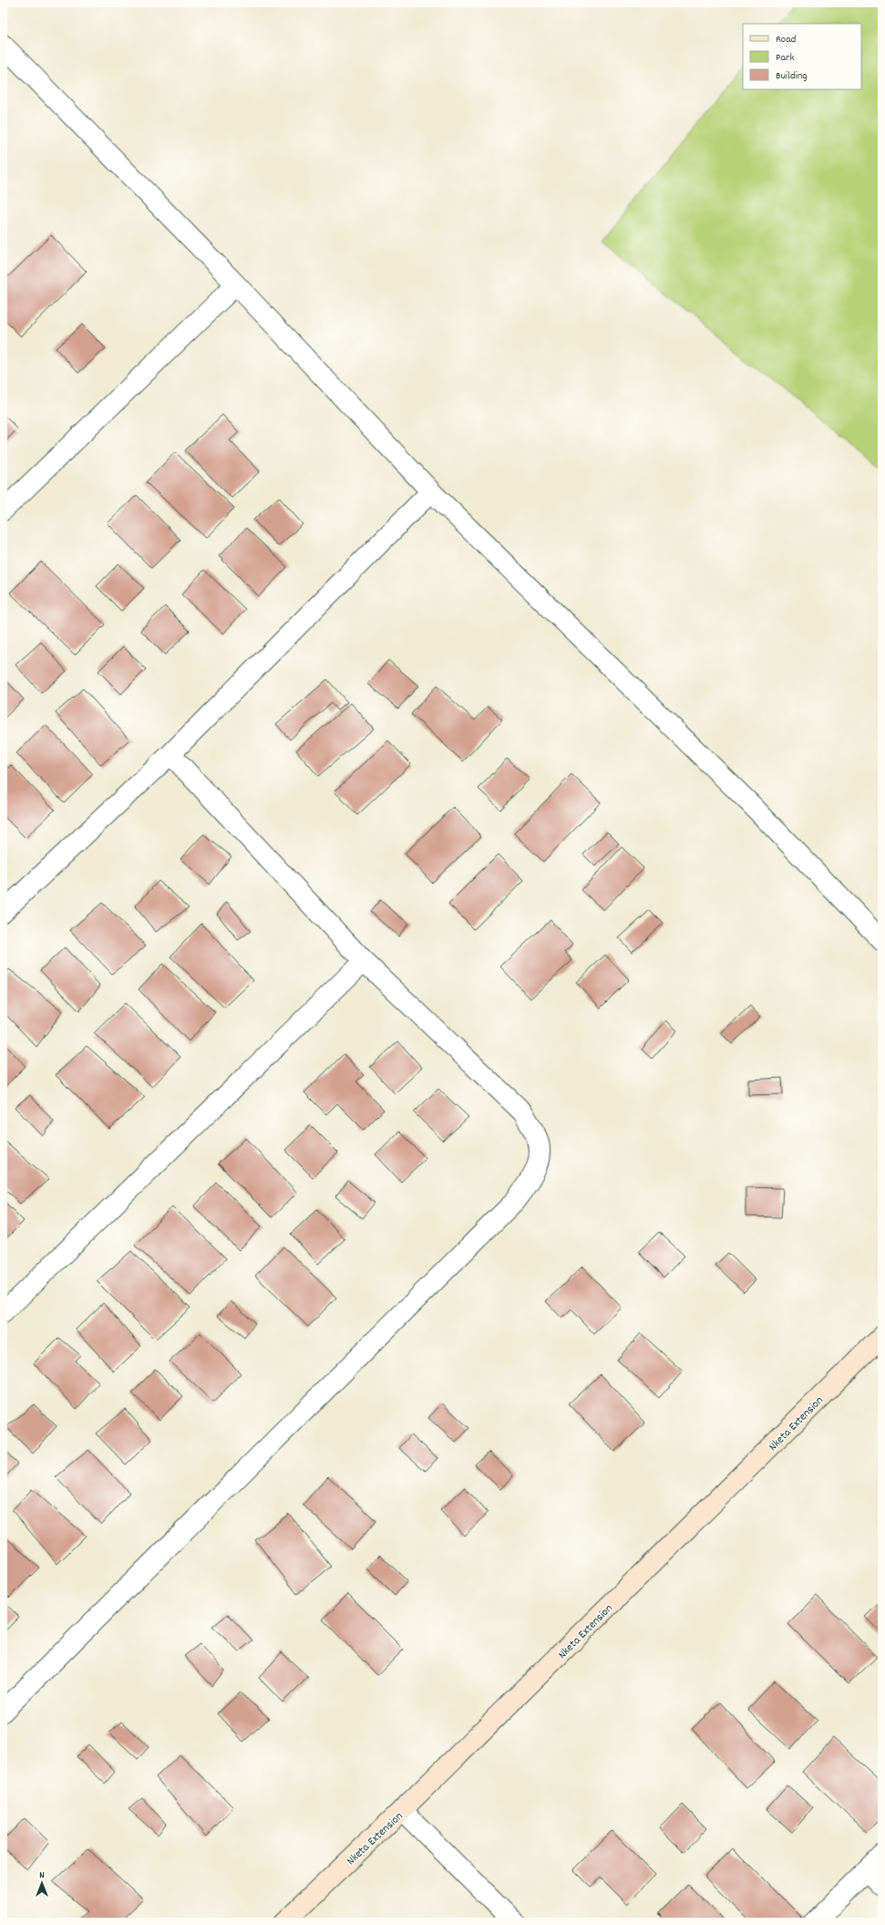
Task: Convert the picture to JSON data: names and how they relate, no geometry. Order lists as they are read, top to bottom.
{
  "streets": {
    "street": ["Nketa Extension"]
  },
  "legend": ["Road", "Park", "Building"],
  "north": "top"
}
